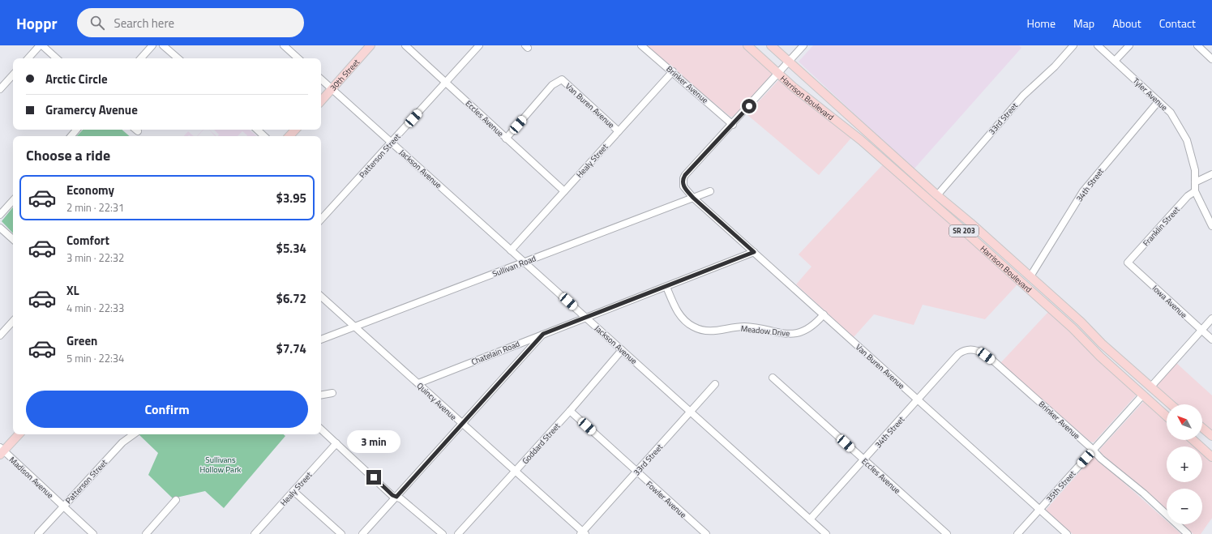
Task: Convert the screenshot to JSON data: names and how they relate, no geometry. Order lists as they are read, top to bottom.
{
  "streets": {
    "main road": ["30th Street", "Harrison Boulevard", "SR 203"],
    "street": [
      "Brinker Avenue",
      "Tyler Avenue",
      "Van Buren Avenue",
      "Eccles Avenue",
      "33rd Street",
      "Patterson Street",
      "Healy Street",
      "Jackson Avenue",
      "34th Street",
      "Franklin Street",
      "Sullivan Road",
      "Iowa Avenue",
      "Meadow Drive",
      "Chatelain Road",
      "Quincy Avenue",
      "Goddard Street",
      "Madison Avenue",
      "35th Street",
      "Fowler Avenue"
    ]
  },
  "crossings": [
    ["30th Street", "Jackson Avenue"],
    ["Brinker Avenue", "Van Buren Avenue"],
    ["Brinker Avenue", "Healy Street"],
    ["Brinker Avenue", "34th Street"],
    ["Brinker Avenue", "35th Street"],
    ["Tyler Avenue", "34th Street"],
    ["Tyler Avenue", "Franklin Street"],
    ["Harrison Boulevard", "Van Buren Avenue"],
    ["Harrison Boulevard", "33rd Street"],
    ["Harrison Boulevard", "34th Street"],
    ["Harrison Boulevard", "35th Street"],
    ["Van Buren Avenue", "Eccles Avenue"],
    ["Van Buren Avenue", "Healy Street"],
    ["Van Buren Avenue", "34th Street"],
    ["Van Buren Avenue", "Sullivan Road"],
    ["Van Buren Avenue", "Meadow Drive"],
    ["Van Buren Avenue", "Chatelain Road"],
    ["Van Buren Avenue", "35th Street"],
    ["Eccles Avenue", "Patterson Street"],
    ["Eccles Avenue", "Healy Street"],
    ["Eccles Avenue", "34th Street"],
    ["33rd Street", "Jackson Avenue"],
    ["33rd Street", "Quincy Avenue"],
    ["33rd Street", "Fowler Avenue"],
    ["Patterson Street", "Jackson Avenue"],
    ["Patterson Street", "Madison Avenue"],
    ["Healy Street", "Jackson Avenue"],
    ["Jackson Avenue", "34th Street"],
    ["Jackson Avenue", "Sullivan Road"],
    ["Jackson Avenue", "Chatelain Road"],
    ["Jackson Avenue", "Goddard Street"],
    ["Franklin Street", "Iowa Avenue"],
    ["Sullivan Road", "Quincy Avenue"],
    ["Meadow Drive", "Chatelain Road"],
    ["Chatelain Road", "Quincy Avenue"],
    ["Quincy Avenue", "Goddard Street"],
    ["Goddard Street", "Fowler Avenue"]
  ],
  "parks": ["Sullivans Hollow Park"],
  "north": "top left",
  "page": {
    "header": "Hoppr",
    "search": "Search here",
    "nav": [
      "Home",
      "Map",
      "About",
      "Contact"
    ],
    "banner": ["Arctic Circle", "Gramercy Avenue"],
    "heading": "Choose a ride",
    "list": [
      {
        "name": "Economy",
        "note": "2 min · 22:31",
        "value": "$3.95"
      },
      {
        "name": "Comfort",
        "note": "3 min · 22:32",
        "value": "$5.34"
      },
      {
        "name": "XL",
        "note": "4 min · 22:33",
        "value": "$6.72"
      },
      {
        "name": "Green",
        "note": "5 min · 22:34",
        "value": "$7.74"
      }
    ],
    "buttons": "Confirm",
    "map_buttons": ["+", "−"],
    "bubble": "3 min"
  }
}
